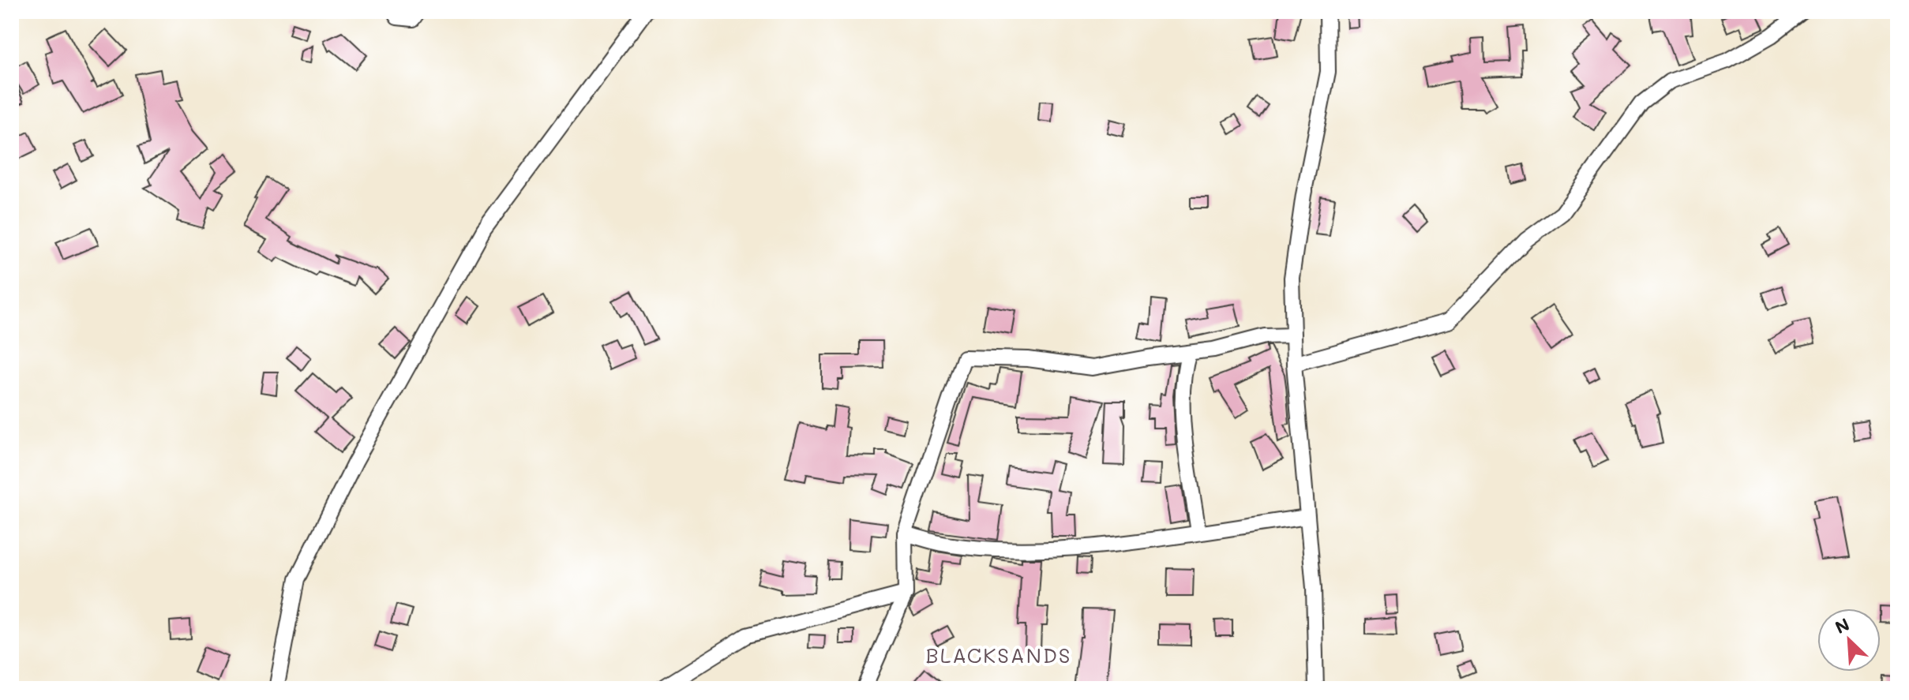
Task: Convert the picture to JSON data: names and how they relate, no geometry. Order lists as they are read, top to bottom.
{
  "districts": ["BLACKSANDS"],
  "north": "top left"
}
